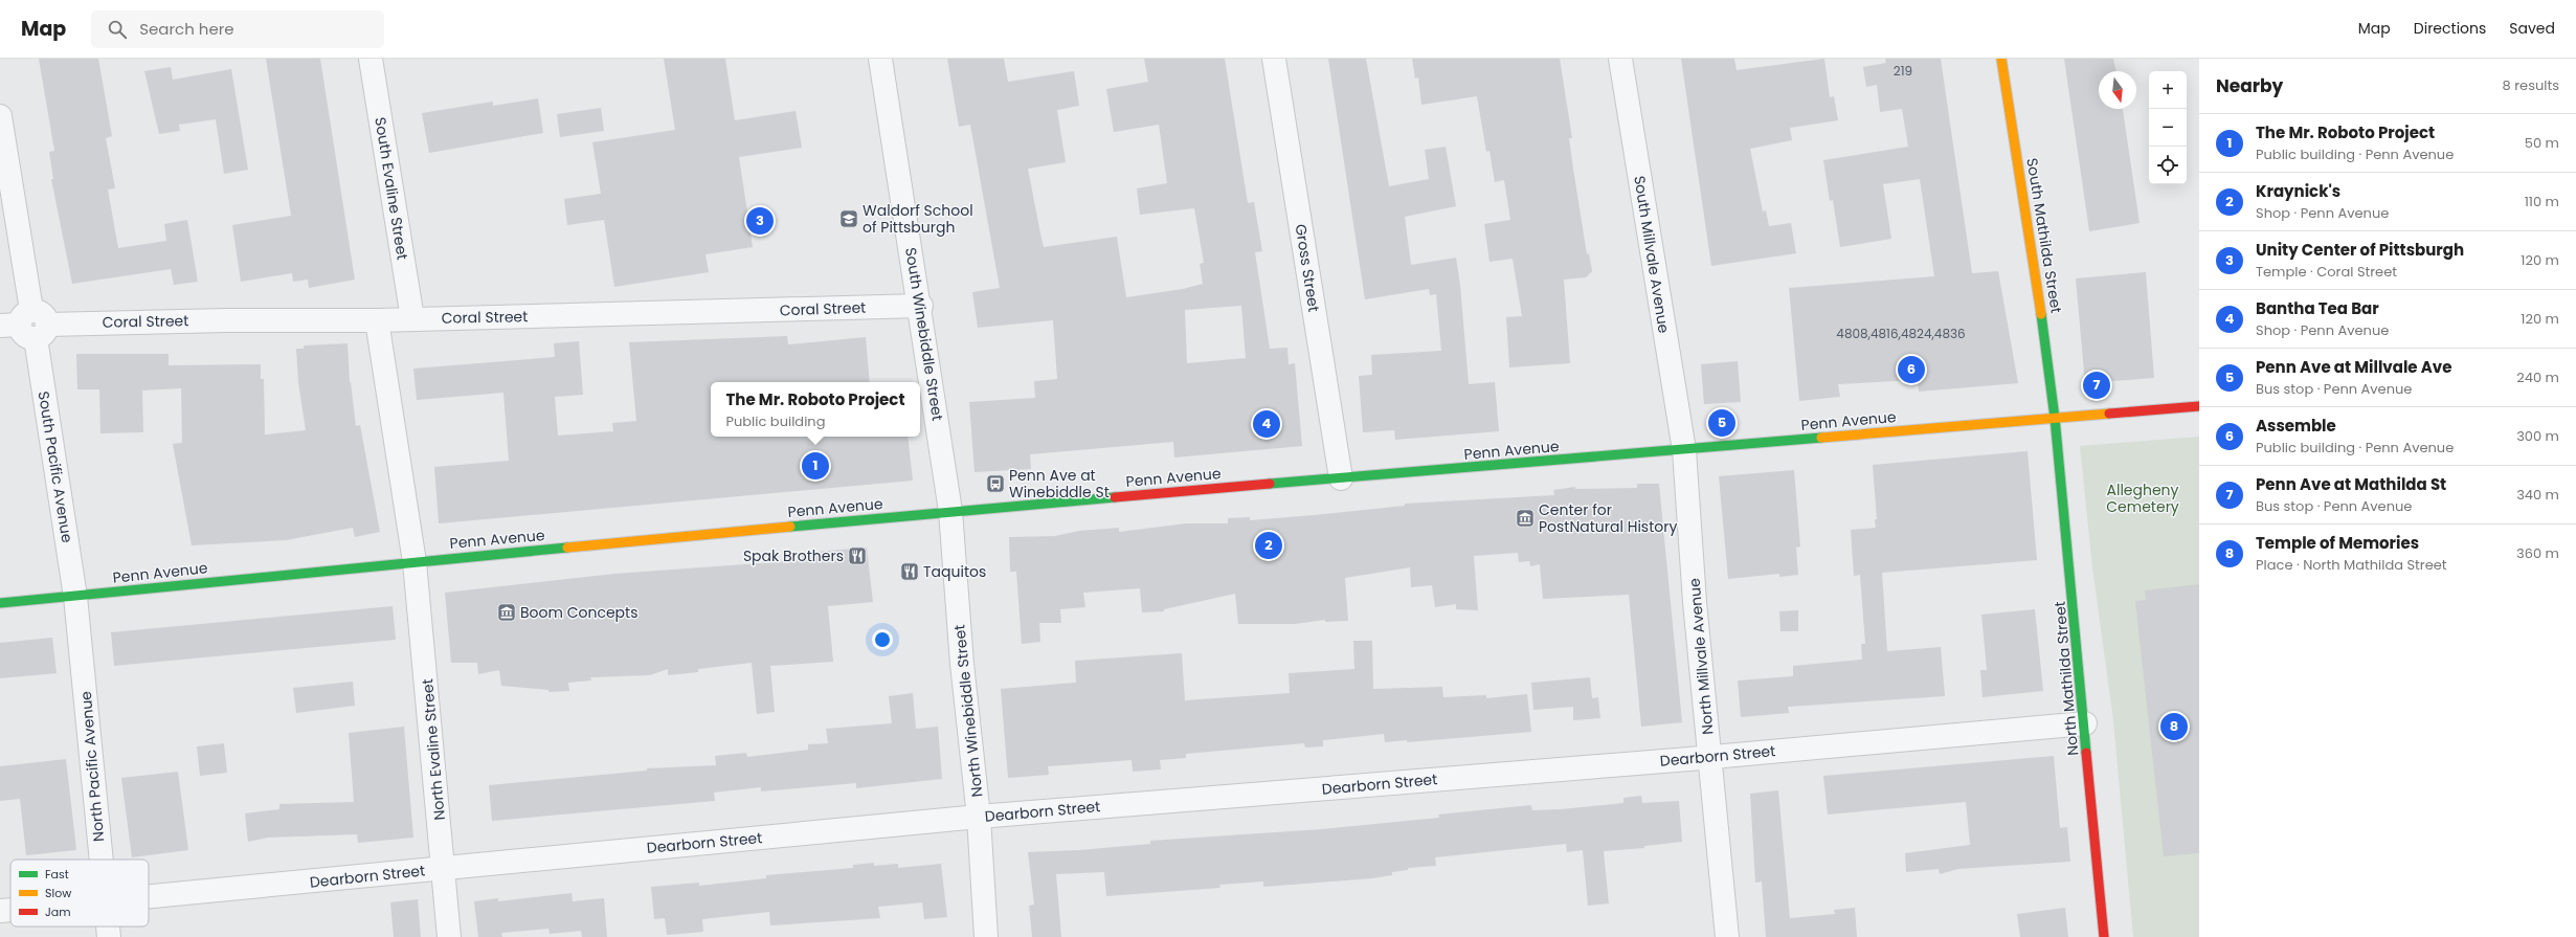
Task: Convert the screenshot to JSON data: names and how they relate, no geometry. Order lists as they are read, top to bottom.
{
  "streets": {
    "main road": ["South Mathilda Street", "Penn Avenue", "North Mathilda Street"],
    "street": [
      "South Evaline Street",
      "South Millvale Avenue",
      "Gross Street",
      "Coral Street",
      "South Winebiddle Street",
      "South Pacific Avenue",
      "North Millvale Avenue",
      "North Winebiddle Street",
      "North Evaline Street",
      "Dearborn Street",
      "North Pacific Avenue"
    ]
  },
  "crossings": [
    ["South Evaline Street", "Coral Street"],
    ["South Mathilda Street", "Penn Avenue"],
    ["South Mathilda Street", "North Mathilda Street"],
    ["South Millvale Avenue", "Penn Avenue"],
    ["South Millvale Avenue", "North Millvale Avenue"],
    ["Gross Street", "Penn Avenue"],
    ["Coral Street", "South Winebiddle Street"],
    ["Coral Street", "South Pacific Avenue"],
    ["South Winebiddle Street", "Penn Avenue"],
    ["South Winebiddle Street", "North Winebiddle Street"],
    ["Penn Avenue", "South Pacific Avenue"],
    ["Penn Avenue", "North Millvale Avenue"],
    ["Penn Avenue", "North Mathilda Street"],
    ["Penn Avenue", "North Winebiddle Street"],
    ["Penn Avenue", "North Evaline Street"],
    ["Penn Avenue", "North Pacific Avenue"],
    ["South Pacific Avenue", "North Pacific Avenue"],
    ["North Millvale Avenue", "Dearborn Street"],
    ["North Mathilda Street", "Dearborn Street"],
    ["North Winebiddle Street", "Dearborn Street"],
    ["North Evaline Street", "Dearborn Street"]
  ],
  "parks": ["Allegheny Cemetery"],
  "places": {
    "school or university": ["Waldorf School of Pittsburgh"],
    "bus stop": ["Penn Ave at Winebiddle St"],
    "museum": ["Center for PostNatural History", "Boom Concepts"],
    "restaurant": ["Spak Brothers", "Taquitos"]
  },
  "house_numbers": ["219", "4808,4816,4824,4836"],
  "legend": ["Fast", "Slow", "Jam"],
  "north": "bottom",
  "page": {
    "header": "Map",
    "search": "Search here",
    "nav": ["Map", "Directions", "Saved"],
    "heading": ["Nearby", "8 results"],
    "map_buttons": ["+", "−"],
    "list": [
      {
        "mark": "1",
        "name": "The Mr. Roboto Project",
        "note": "Public building · Penn Avenue",
        "value": "50 m"
      },
      {
        "mark": "2",
        "name": "Kraynick's",
        "note": "Shop · Penn Avenue",
        "value": "110 m"
      },
      {
        "mark": "3",
        "name": "Unity Center of Pittsburgh",
        "note": "Temple · Coral Street",
        "value": "120 m"
      },
      {
        "mark": "4",
        "name": "Bantha Tea Bar",
        "note": "Shop · Penn Avenue",
        "value": "120 m"
      },
      {
        "mark": "5",
        "name": "Penn Ave at Millvale Ave",
        "note": "Bus stop · Penn Avenue",
        "value": "240 m"
      },
      {
        "mark": "6",
        "name": "Assemble",
        "note": "Public building · Penn Avenue",
        "value": "300 m"
      },
      {
        "mark": "7",
        "name": "Penn Ave at Mathilda St",
        "note": "Bus stop · Penn Avenue",
        "value": "340 m"
      },
      {
        "mark": "8",
        "name": "Temple of Memories",
        "note": "Place · North Mathilda Street",
        "value": "360 m"
      }
    ],
    "pins": [
      "3",
      "6",
      "7",
      "5",
      "4",
      "1",
      "2",
      "8"
    ],
    "popup": ["The Mr. Roboto Project", "Public building"]
  }
}
